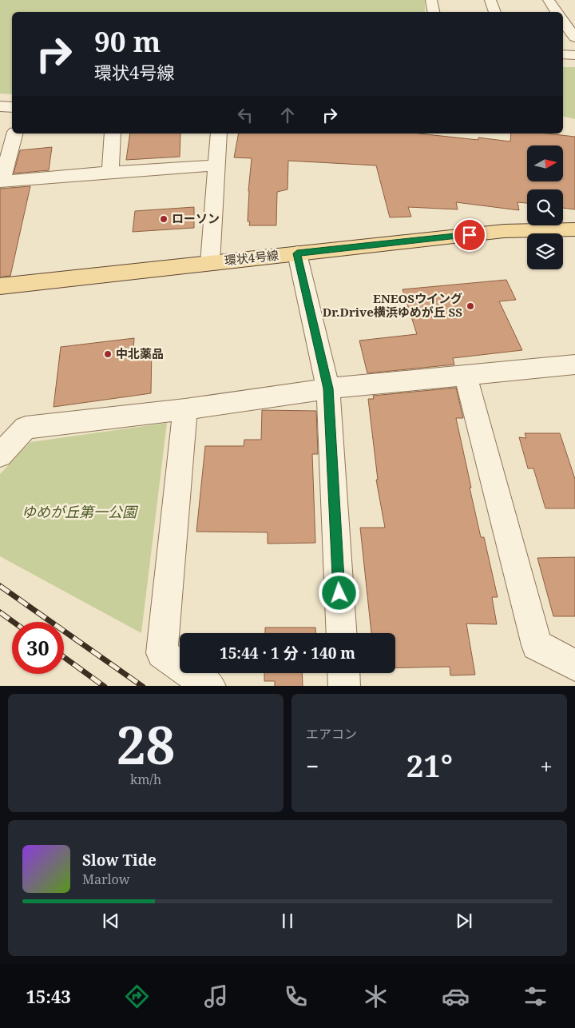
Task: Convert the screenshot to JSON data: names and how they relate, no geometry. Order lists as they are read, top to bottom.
{
  "streets": {
    "main road": ["環状4号線"]
  },
  "parks": ["ゆめが丘第一公園"],
  "places": ["ローソン", "ENEOSウイング Dr.Drive横浜ゆめが丘 SS", "中北薬品"],
  "north": "right",
  "page": {
    "turn": ["90 m", "環状4号線"],
    "limit": "30",
    "trip": "15:44 · 1 分 · 140 m",
    "tile": [
      ["28", "km/h"],
      "エアコン"
    ],
    "heat": ["−", "21°", "+"],
    "song": ["Slow Tide", "Marlow"],
    "tabs": "15:43"
  }
}
